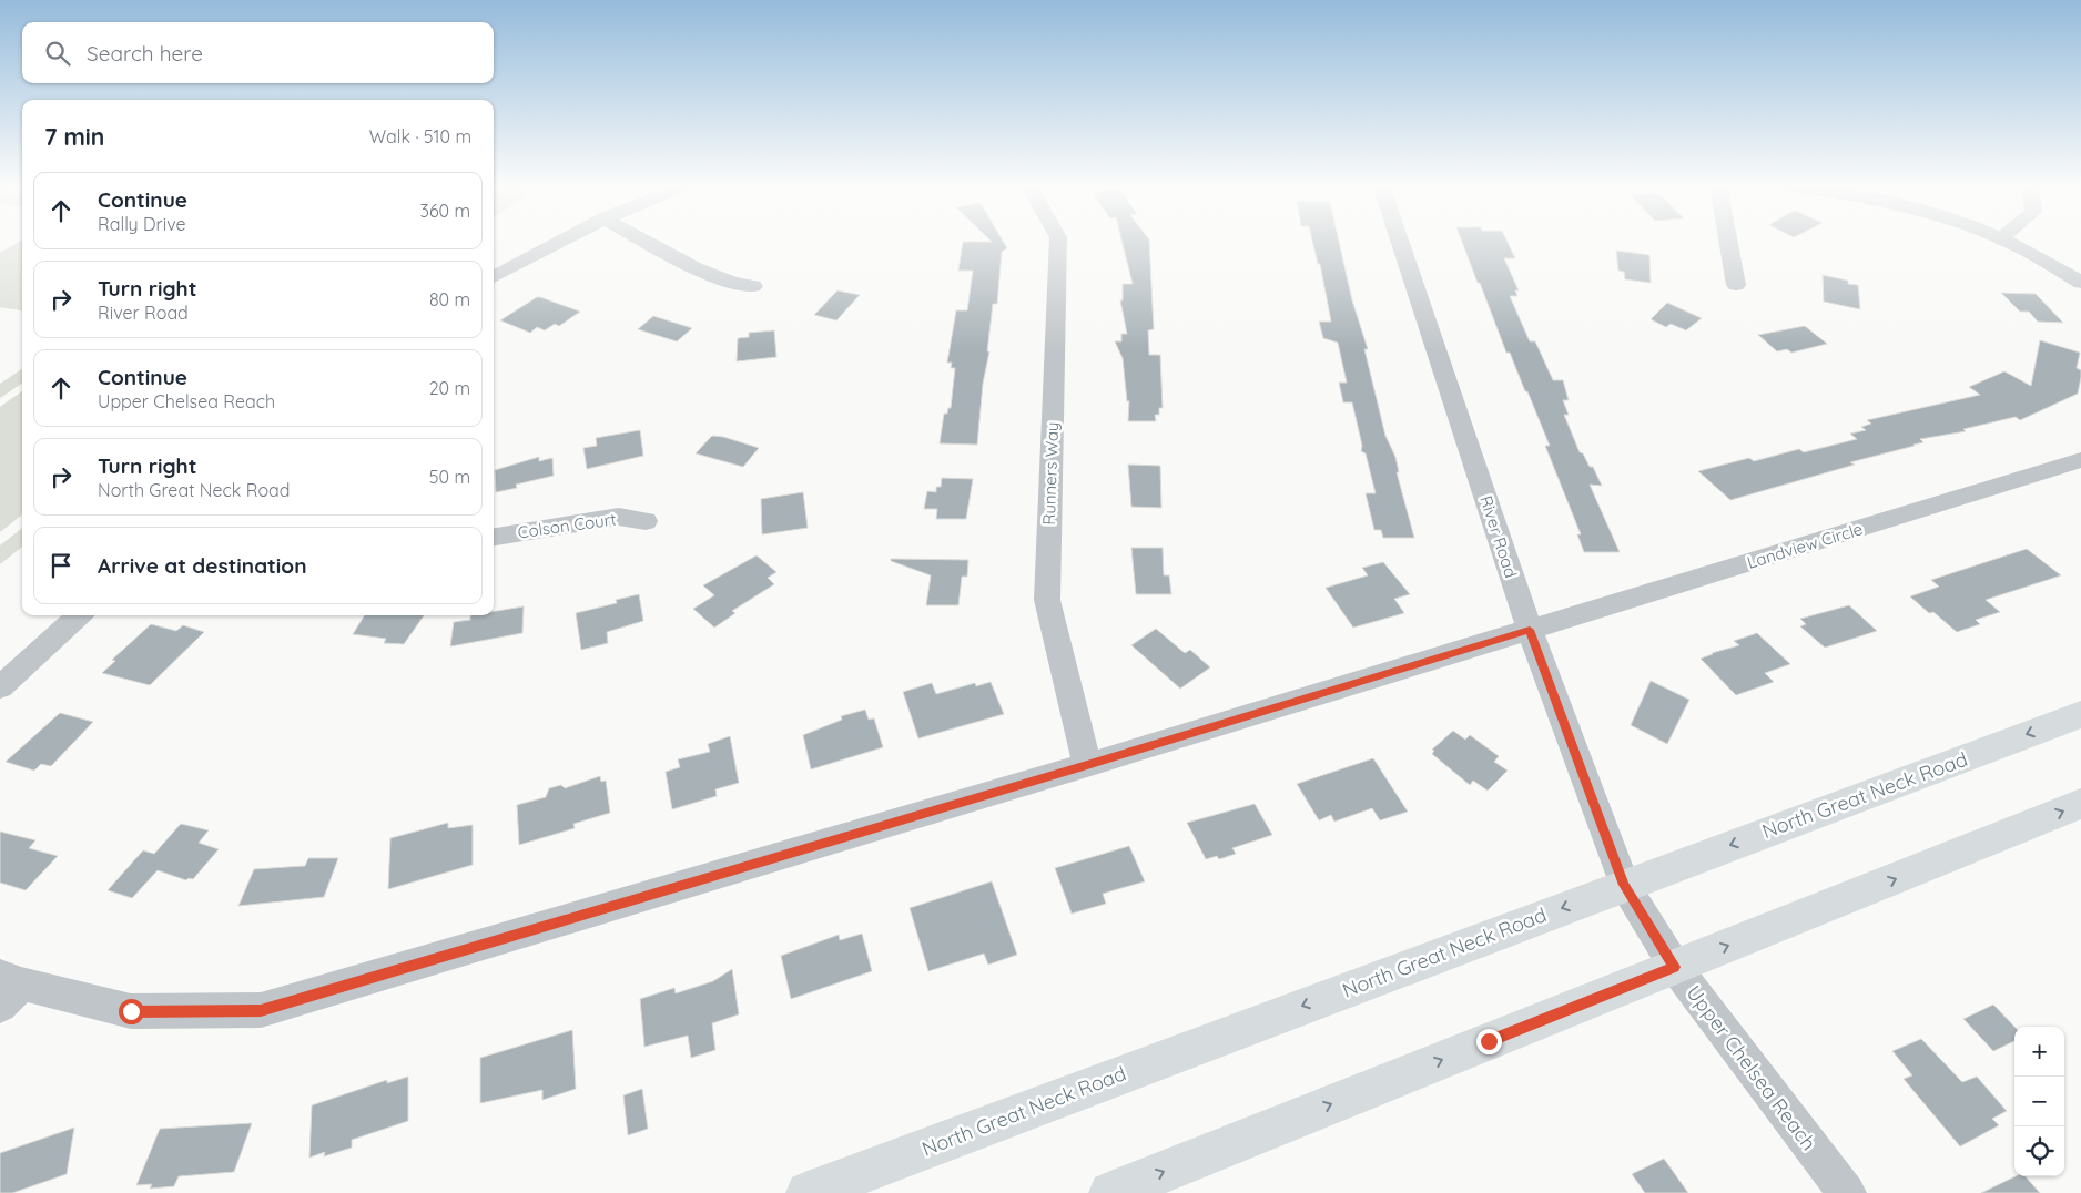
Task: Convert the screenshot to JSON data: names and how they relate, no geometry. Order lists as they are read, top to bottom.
{
  "streets": {
    "main road": ["North Great Neck Road"],
    "street": [
      "Runners Way",
      "Colson Court",
      "River Road",
      "Landview Circle",
      "Upper Chelsea Reach"
    ]
  },
  "crossings": [
    ["Runners Way", "Landview Circle"],
    ["River Road", "Landview Circle"],
    ["River Road", "North Great Neck Road"],
    ["River Road", "Upper Chelsea Reach"],
    ["North Great Neck Road", "Upper Chelsea Reach"]
  ],
  "page": {
    "search": "Search here",
    "heading": ["7 min", "Walk · 510 m"],
    "list": [
      ["Continue", "Rally Drive", "360 m"],
      ["Turn right", "River Road", "80 m"],
      ["Continue", "Upper Chelsea Reach", "20 m"],
      ["Turn right", "North Great Neck Road", "50 m"],
      "Arrive at destination"
    ],
    "map_buttons": ["+", "−"]
  }
}
